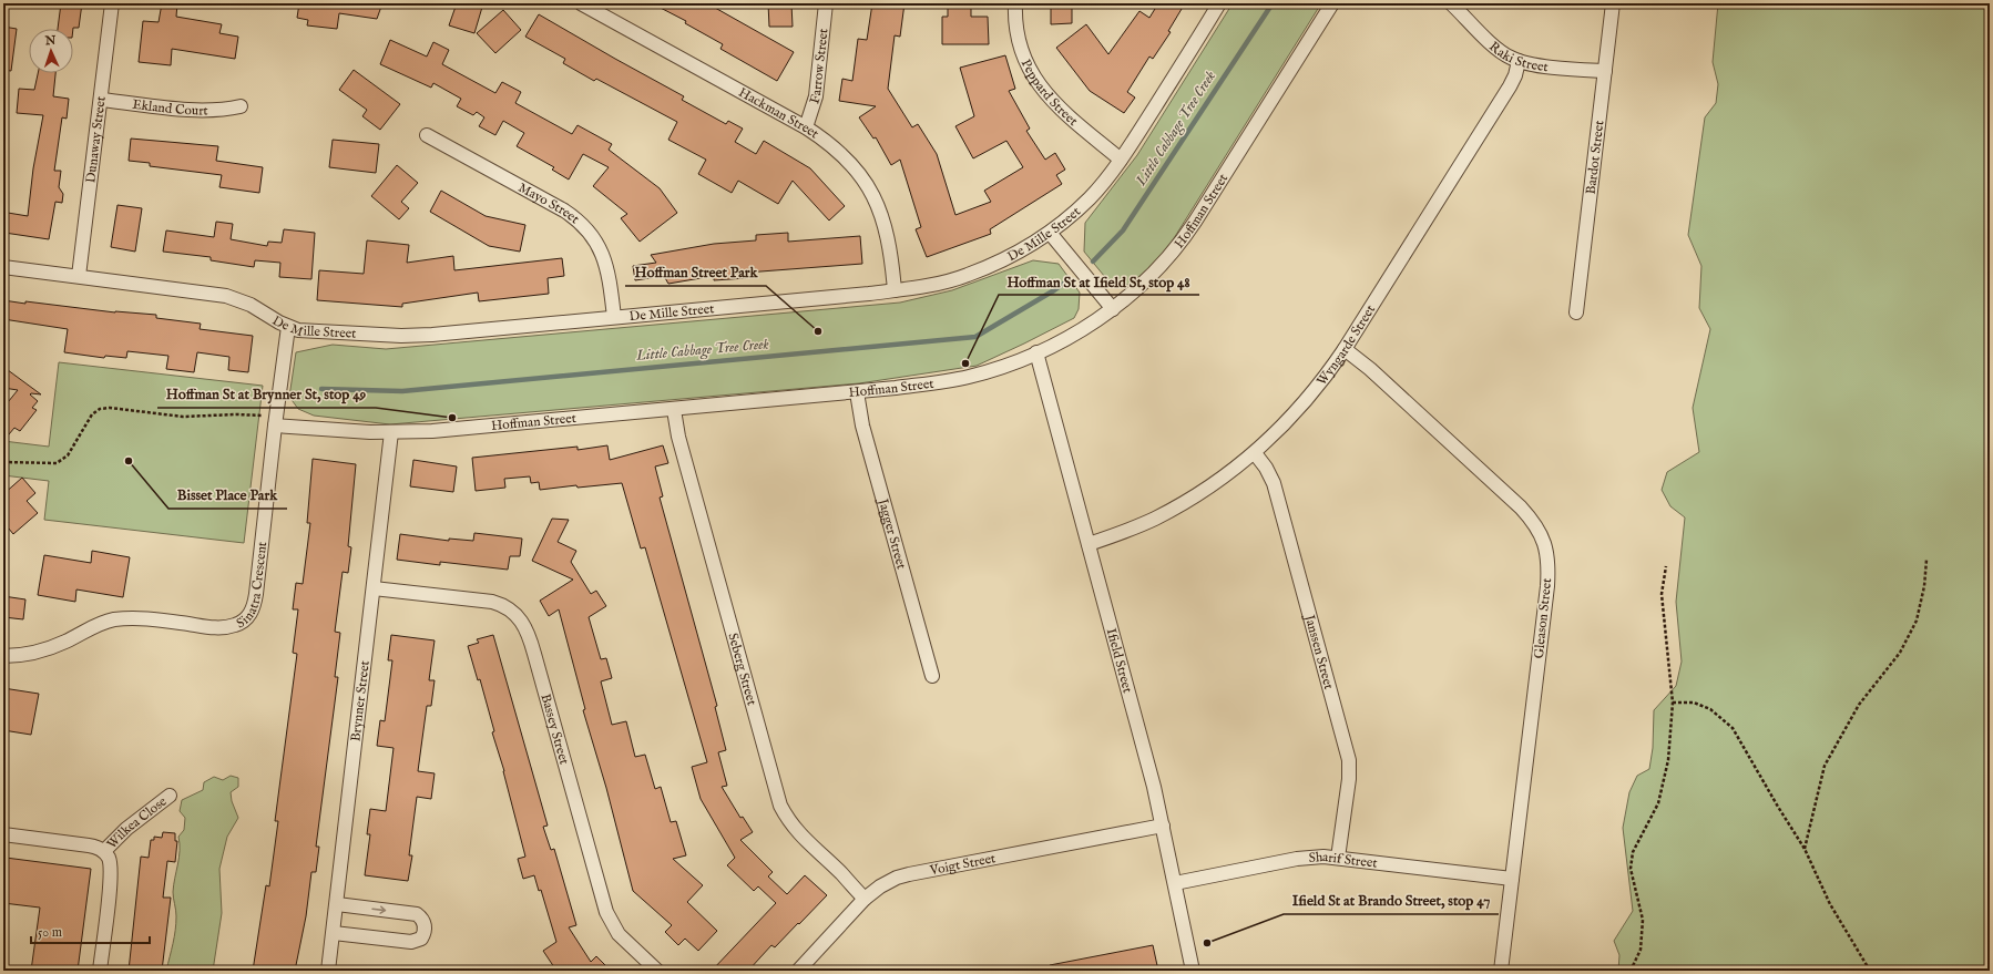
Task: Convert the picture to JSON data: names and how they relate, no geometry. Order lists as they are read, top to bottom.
{
  "streets": {
    "street": [
      "Raki Street",
      "Farrow Street",
      "Peppard Street",
      "Ekland Court",
      "Hackman Street",
      "Dunaway Street",
      "Bardot Street",
      "Mayo Street",
      "Hoffman Street",
      "De Mille Street",
      "Wyngarde Street",
      "Jagger Street",
      "Sinatra Crescent",
      "Gleason Street",
      "Janssen Street",
      "Ifield Street",
      "Seberg Street",
      "Brynner Street",
      "Bassey Street",
      "Wilkea Close",
      "Sharif Street",
      "Voigt Street"
    ]
  },
  "crossings": [
    ["Raki Street", "Bardot Street"],
    ["Raki Street", "Wyngarde Street"],
    ["Farrow Street", "Hackman Street"],
    ["Peppard Street", "De Mille Street"],
    ["Ekland Court", "Dunaway Street"],
    ["Hackman Street", "De Mille Street"],
    ["Dunaway Street", "De Mille Street"],
    ["Mayo Street", "De Mille Street"],
    ["Hoffman Street", "Jagger Street"],
    ["Hoffman Street", "Sinatra Crescent"],
    ["Hoffman Street", "Ifield Street"],
    ["Hoffman Street", "Seberg Street"],
    ["Hoffman Street", "Brynner Street"],
    ["De Mille Street", "Sinatra Crescent"],
    ["Wyngarde Street", "Gleason Street"],
    ["Wyngarde Street", "Janssen Street"],
    ["Wyngarde Street", "Ifield Street"],
    ["Gleason Street", "Sharif Street"],
    ["Janssen Street", "Sharif Street"],
    ["Ifield Street", "Sharif Street"],
    ["Ifield Street", "Voigt Street"],
    ["Seberg Street", "Voigt Street"],
    ["Brynner Street", "Bassey Street"]
  ],
  "water": ["Little Cabbage Tree Creek"],
  "places": [
    "Hoffman Street Park",
    "Hoffman St at Ifield St, stop 48",
    "Hoffman St at Brynner St, stop 49",
    "Bisset Place Park",
    "Ifield St at Brando Street, stop 47"
  ],
  "scale_bar": "50 m",
  "north": "top"
}
